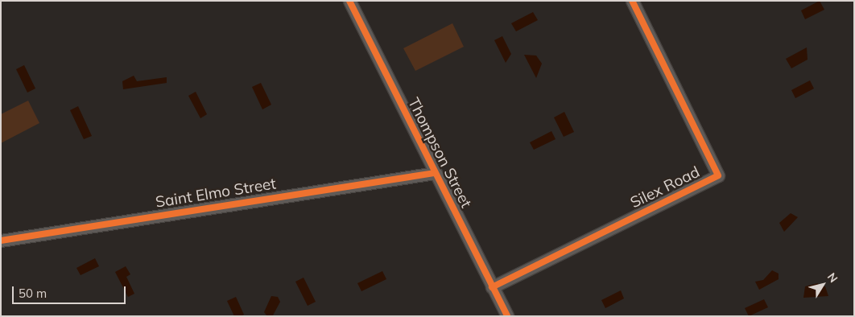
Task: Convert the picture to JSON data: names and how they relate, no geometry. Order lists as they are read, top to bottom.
{
  "streets": {
    "street": ["Thompson Street", "Silex Road", "Saint Elmo Street"]
  },
  "crossings": [
    ["Thompson Street", "Silex Road"],
    ["Thompson Street", "Saint Elmo Street"]
  ],
  "scale_bar": "50 m",
  "north": "top right"
}
